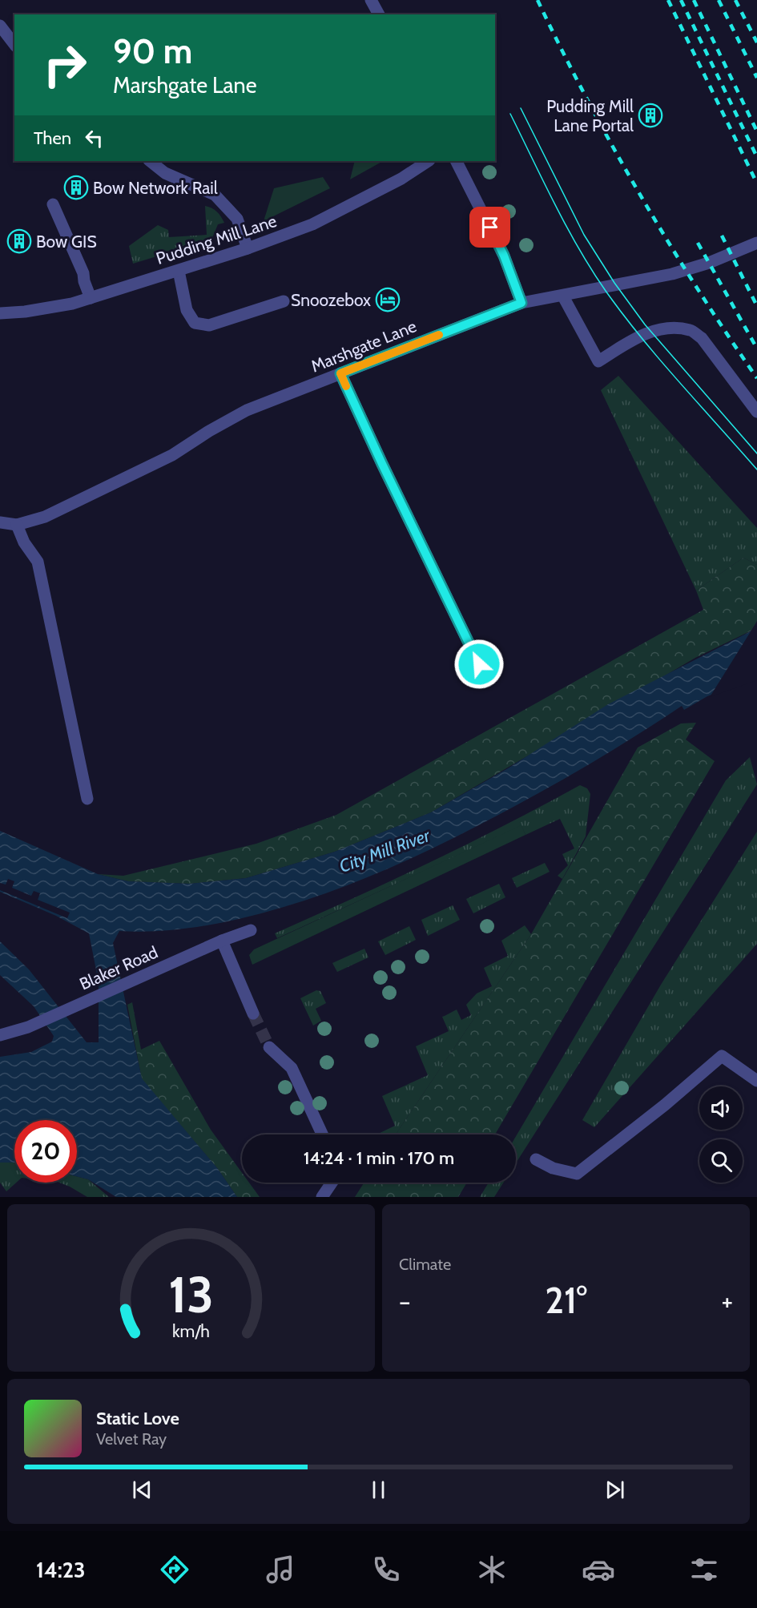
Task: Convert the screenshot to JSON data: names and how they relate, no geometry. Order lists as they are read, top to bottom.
{
  "streets": {
    "street": ["Pudding Mill Lane", "Marshgate Lane", "Blaker Road"]
  },
  "water": ["City Mill River"],
  "places": {
    "building": ["Pudding Mill Lane Portal", "Bow Network Rail", "Bow GIS"],
    "hotel": ["Snoozebox"]
  },
  "page": {
    "turn": ["90 m", "Marshgate Lane"],
    "then": "Then",
    "limit": "20",
    "trip": "14:24 · 1 min · 170 m",
    "tile": "Climate",
    "heat": ["−", "21°", "+"],
    "song": ["Static Love", "Velvet Ray"],
    "tabs": "14:23",
    "gauge": ["13", "km/h"]
  }
}
